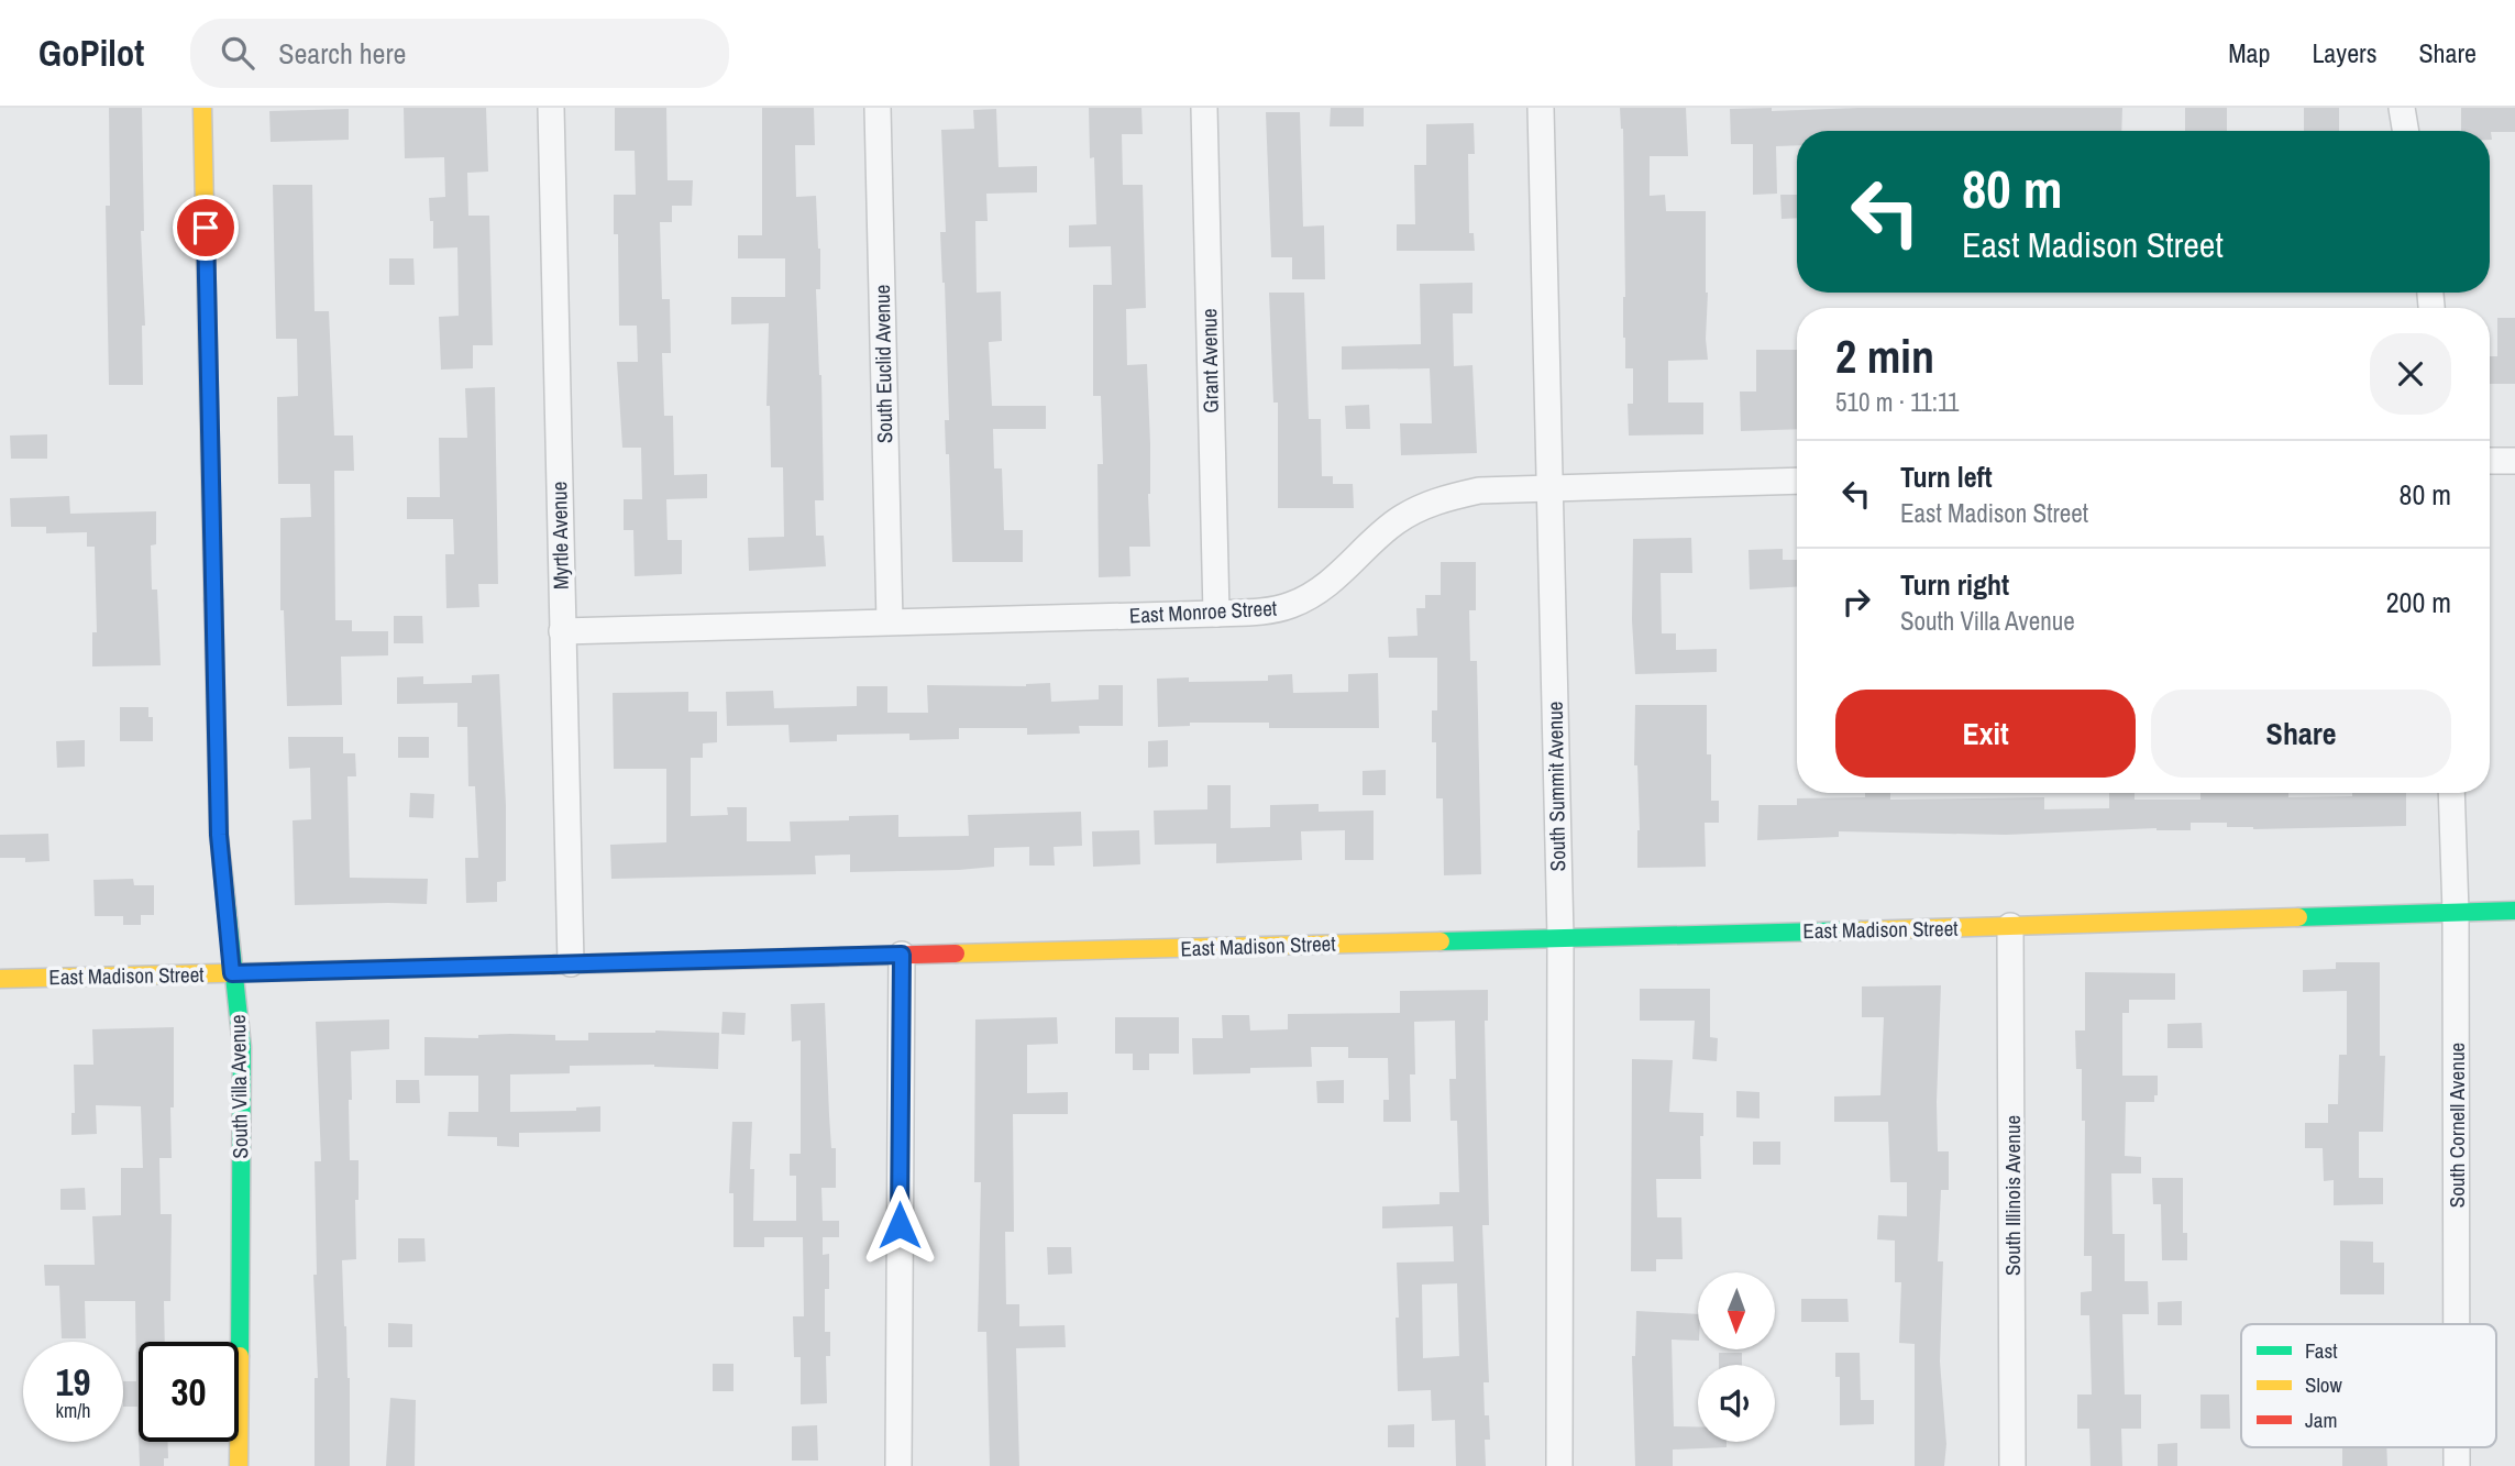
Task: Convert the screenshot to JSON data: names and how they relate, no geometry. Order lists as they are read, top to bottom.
{
  "streets": {
    "street": [
      "Grant Avenue",
      "South Euclid Avenue",
      "Myrtle Avenue",
      "East Monroe Street",
      "South Summit Avenue",
      "East Madison Street",
      "South Villa Avenue",
      "South Cornell Avenue",
      "South Illinois Avenue"
    ]
  },
  "crossings": [
    ["Grant Avenue", "East Monroe Street"],
    ["South Euclid Avenue", "East Monroe Street"],
    ["Myrtle Avenue", "East Monroe Street"],
    ["Myrtle Avenue", "East Madison Street"],
    ["East Monroe Street", "South Summit Avenue"],
    ["South Summit Avenue", "East Madison Street"],
    ["East Madison Street", "South Villa Avenue"],
    ["East Madison Street", "South Cornell Avenue"],
    ["East Madison Street", "South Illinois Avenue"]
  ],
  "legend": ["Fast", "Slow", "Jam"],
  "north": "bottom",
  "page": {
    "header": "GoPilot",
    "search": "Search here",
    "nav": ["Map", "Layers", "Share"],
    "turn": ["80 m", "East Madison Street"],
    "heading": ["2 min", "510 m · 11:11"],
    "list": [
      {
        "name": "Turn left",
        "note": "East Madison Street",
        "value": "80 m"
      },
      {
        "name": "Turn right",
        "note": "South Villa Avenue",
        "value": "200 m"
      }
    ],
    "buttons": ["Exit", "Share"],
    "speed": "19 km/h",
    "limit": "30"
  }
}
